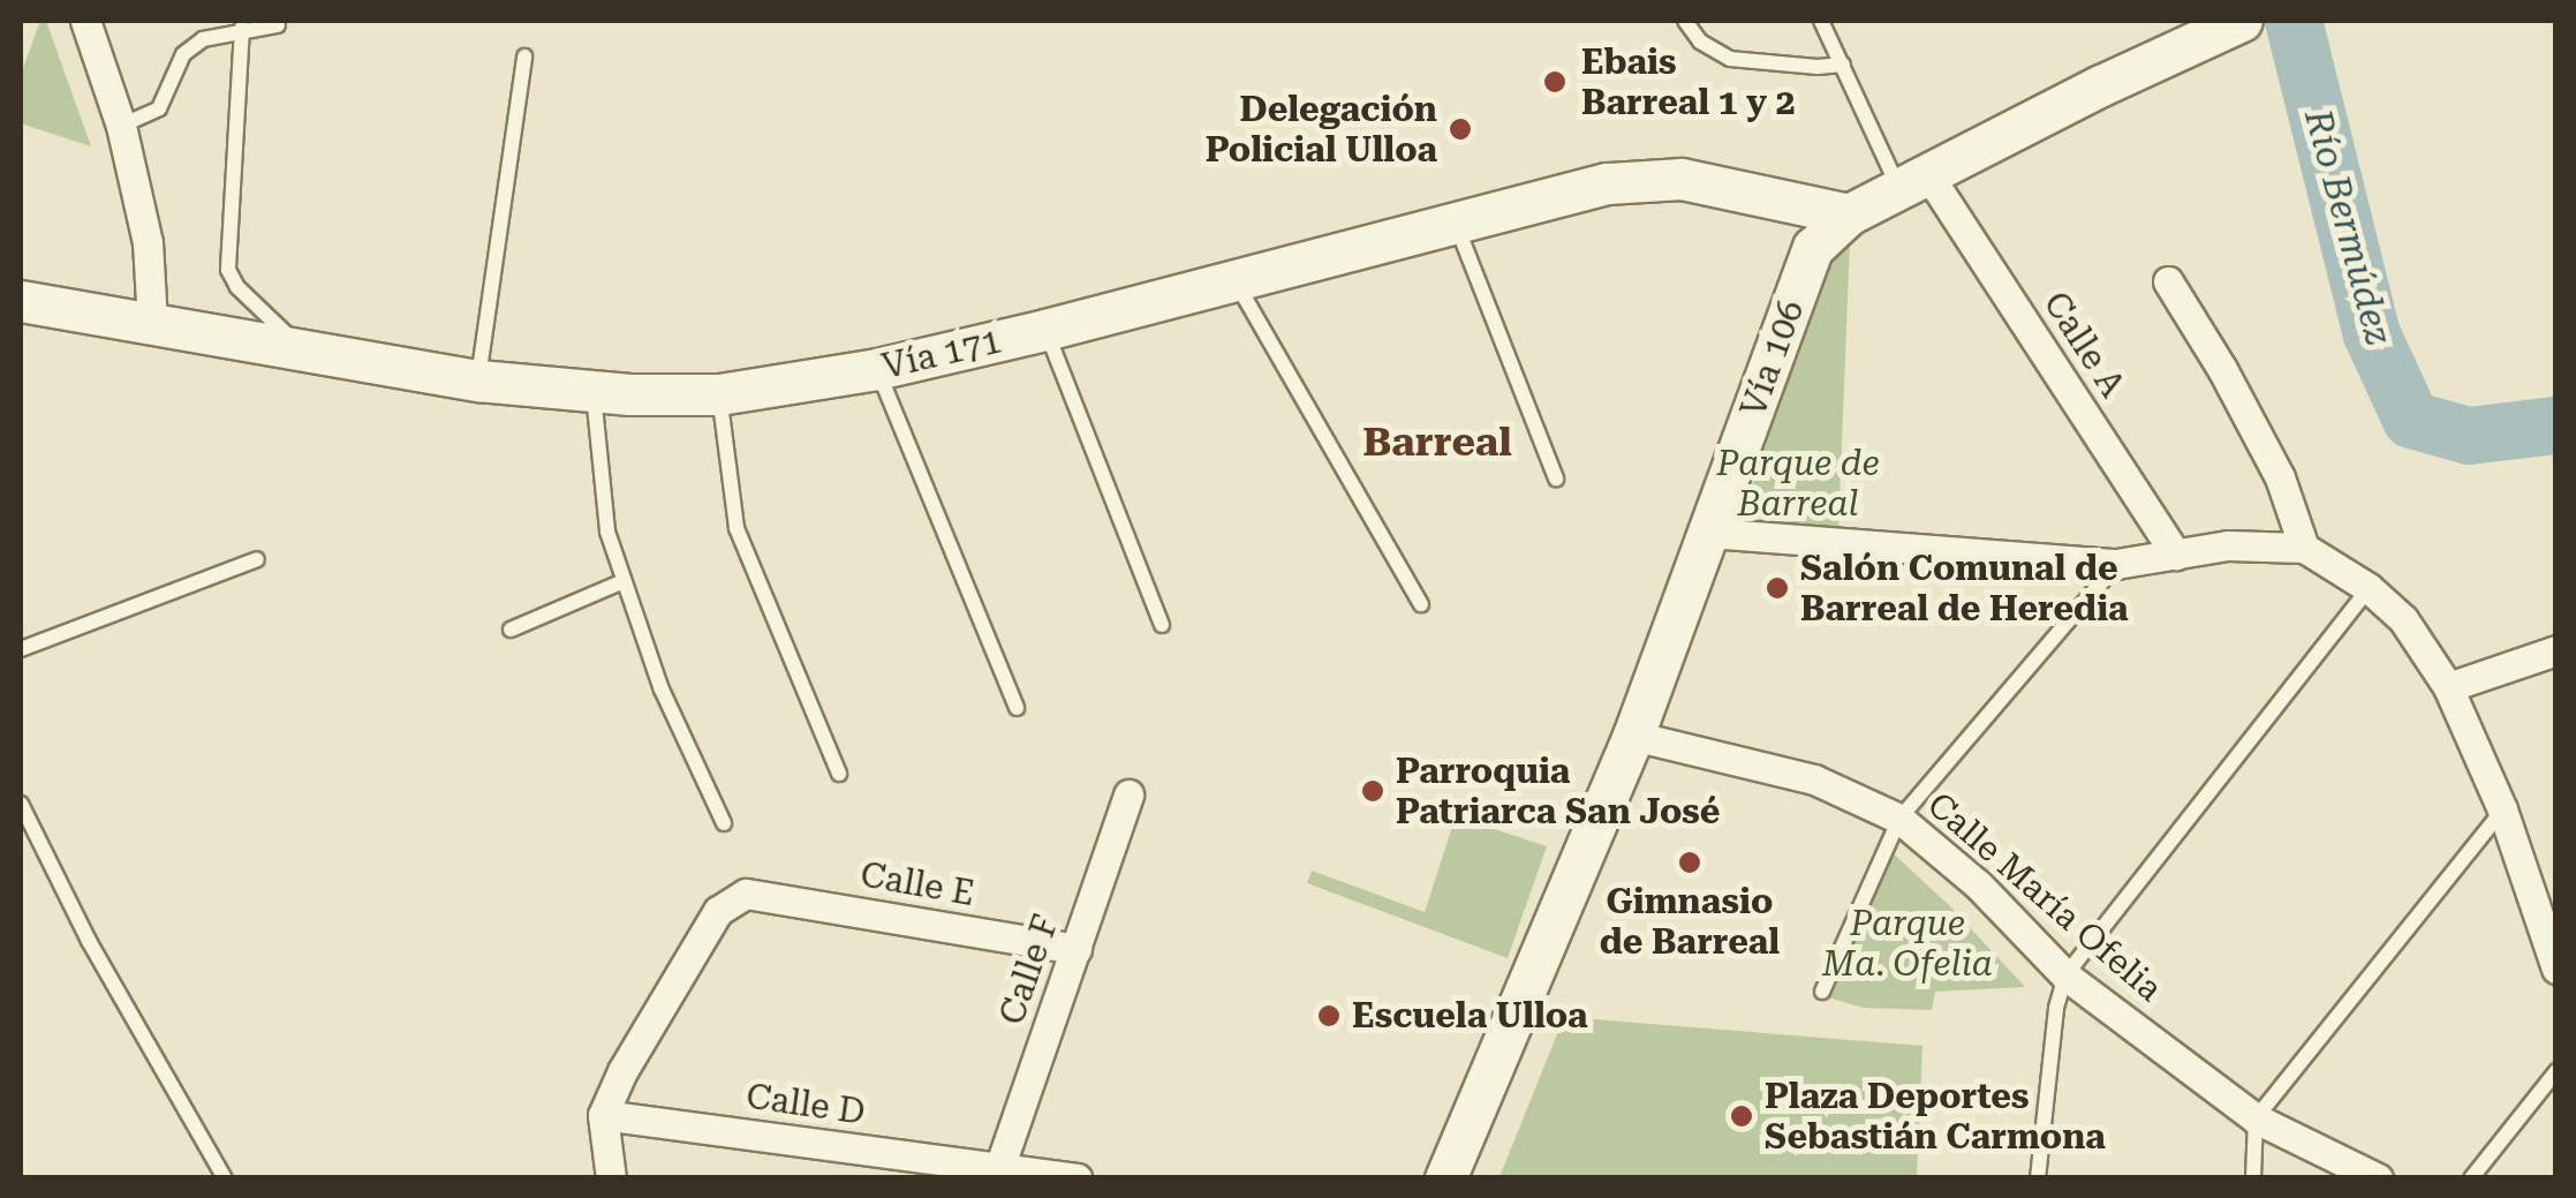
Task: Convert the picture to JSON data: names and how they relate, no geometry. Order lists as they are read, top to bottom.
{
  "streets": {
    "main road": ["Vía 171", "Vía 106"],
    "street": [
      "Calle A",
      "Calle E",
      "Calle María Ofelia",
      "Calle F",
      "Calle D"
    ]
  },
  "crossings": [
    ["Calle A", "Vía 106"],
    ["Vía 171", "Vía 106"],
    ["Vía 106", "Calle María Ofelia"],
    ["Calle E", "Calle F"],
    ["Calle E", "Calle D"],
    ["Calle F", "Calle D"]
  ],
  "districts": ["Barreal"],
  "water": ["Río Bermúdez"],
  "parks": ["Parque de Barreal", "Parque Ma. Ofelia"],
  "places": [
    "Ebais Barreal 1 y 2",
    "Delegación Policial Ulloa",
    "Salón Comunal de Barreal de Heredia",
    "Parroquia Patriarca San José",
    "Gimnasio de Barreal",
    "Escuela Ulloa",
    "Plaza Deportes Sebastián Carmona"
  ]
}
